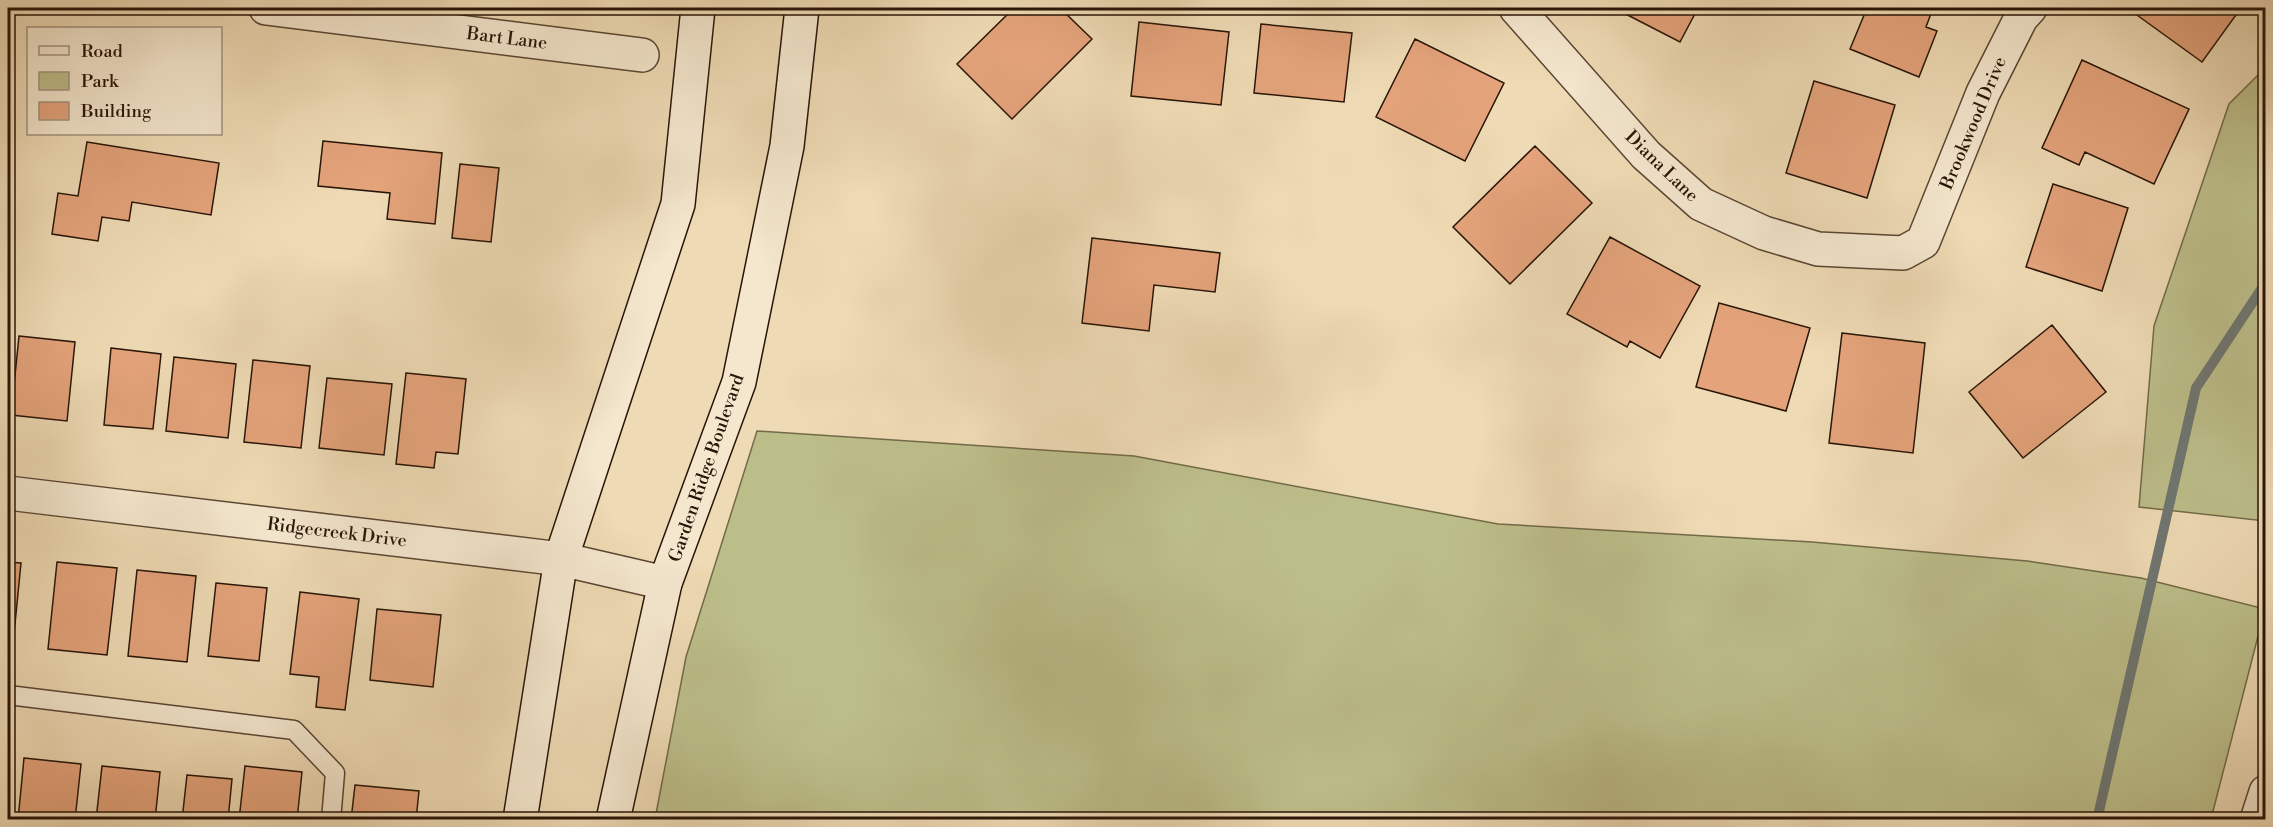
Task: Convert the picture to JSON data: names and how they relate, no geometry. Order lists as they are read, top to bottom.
{
  "streets": {
    "street": [
      "Bart Lane",
      "Brookwood Drive",
      "Diana Lane",
      "Garden Ridge Boulevard",
      "Ridgecreek Drive"
    ]
  },
  "crossings": [
    ["Brookwood Drive", "Diana Lane"],
    ["Garden Ridge Boulevard", "Ridgecreek Drive"]
  ],
  "legend": ["Road", "Park", "Building"]
}
